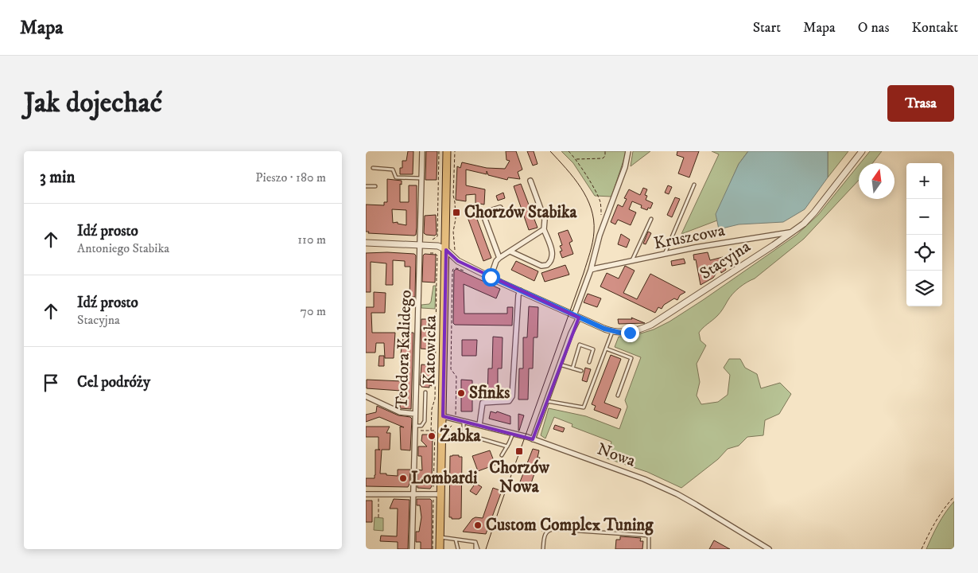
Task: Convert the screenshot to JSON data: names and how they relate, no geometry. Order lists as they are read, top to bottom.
{
  "streets": {
    "main road": ["Katowicka"],
    "street": [
      "Kruszcowa",
      "Stacyjna",
      "Teodora Kalidego",
      "Nowa"
    ]
  },
  "crossings": [
    ["Kruszcowa", "Stacyjna"],
    ["Stacyjna", "Katowicka"],
    ["Katowicka", "Nowa"]
  ],
  "places": {
    "transit": ["Chorzów Stabika", "Chorzów Nowa"],
    "other": [
      "Sfinks",
      "Żabka",
      "Lombardi",
      "Custom Complex Tuning"
    ]
  },
  "north": "top",
  "page": {
    "header": "Mapa",
    "nav": [
      "Start",
      "Mapa",
      "O nas",
      "Kontakt"
    ],
    "buttons": "Trasa",
    "title": "Jak dojechać",
    "heading": ["3 min", "Pieszo · 180 m"],
    "map_buttons": ["+", "−"],
    "list": [
      ["Idź prosto", "Antoniego Stabika", "110 m"],
      ["Idź prosto", "Stacyjna", "70 m"],
      "Cel podróży"
    ]
  }
}
